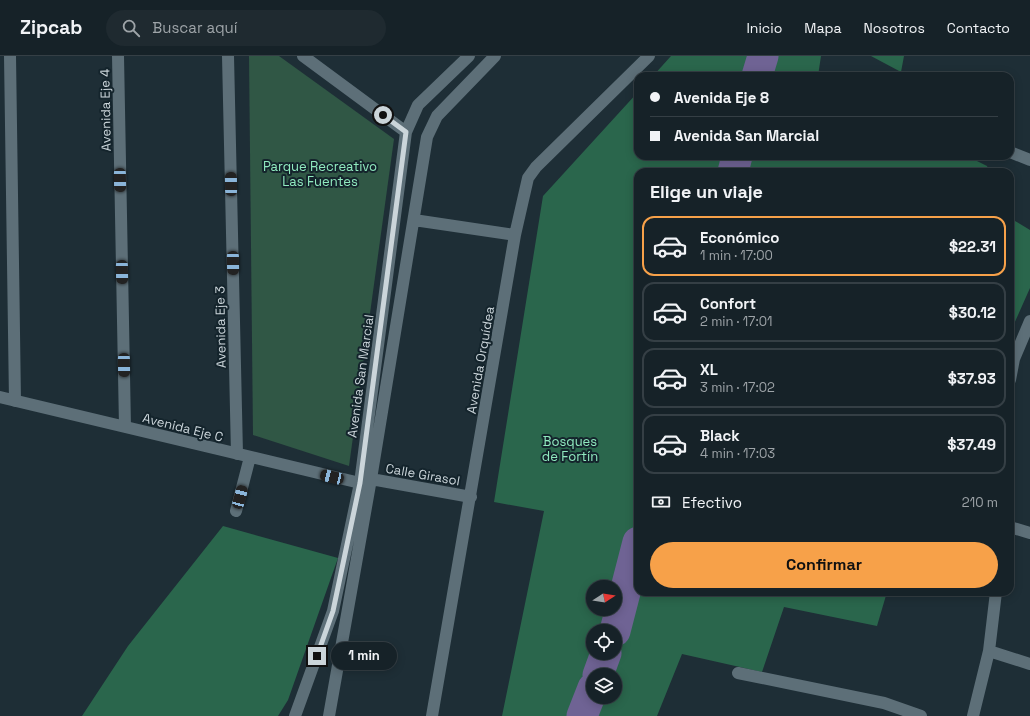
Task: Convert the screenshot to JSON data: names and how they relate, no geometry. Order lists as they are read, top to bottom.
{
  "streets": {
    "street": [
      "Avenida Eje 4",
      "Avenida Eje 3",
      "Avenida Orquídea",
      "Avenida San Marcial",
      "Avenida Eje C",
      "Calle Girasol"
    ]
  },
  "crossings": [
    ["Avenida Eje 4", "Avenida Eje C"],
    ["Avenida Eje 3", "Avenida Eje C"],
    ["Avenida Orquídea", "Calle Girasol"],
    ["Avenida San Marcial", "Avenida Eje C"],
    ["Avenida San Marcial", "Calle Girasol"],
    ["Avenida Eje C", "Calle Girasol"]
  ],
  "parks": ["Parque Recreativo Las Fuentes", "Bosques de Fortín"],
  "north": "right",
  "page": {
    "header": "Zipcab",
    "search": "Buscar aquí",
    "nav": [
      "Inicio",
      "Mapa",
      "Nosotros",
      "Contacto"
    ],
    "banner": ["Avenida Eje 8", "Avenida San Marcial"],
    "heading": "Elige un viaje",
    "list": [
      {
        "name": "Económico",
        "note": "1 min · 17:00",
        "value": "$22.31"
      },
      {
        "name": "Confort",
        "note": "2 min · 17:01",
        "value": "$30.12"
      },
      {
        "name": "XL",
        "note": "3 min · 17:02",
        "value": "$37.93"
      },
      {
        "name": "Black",
        "note": "4 min · 17:03",
        "value": "$37.49"
      }
    ],
    "pay": ["Efectivo", "210 m"],
    "buttons": "Confirmar",
    "bubble": "1 min"
  }
}
